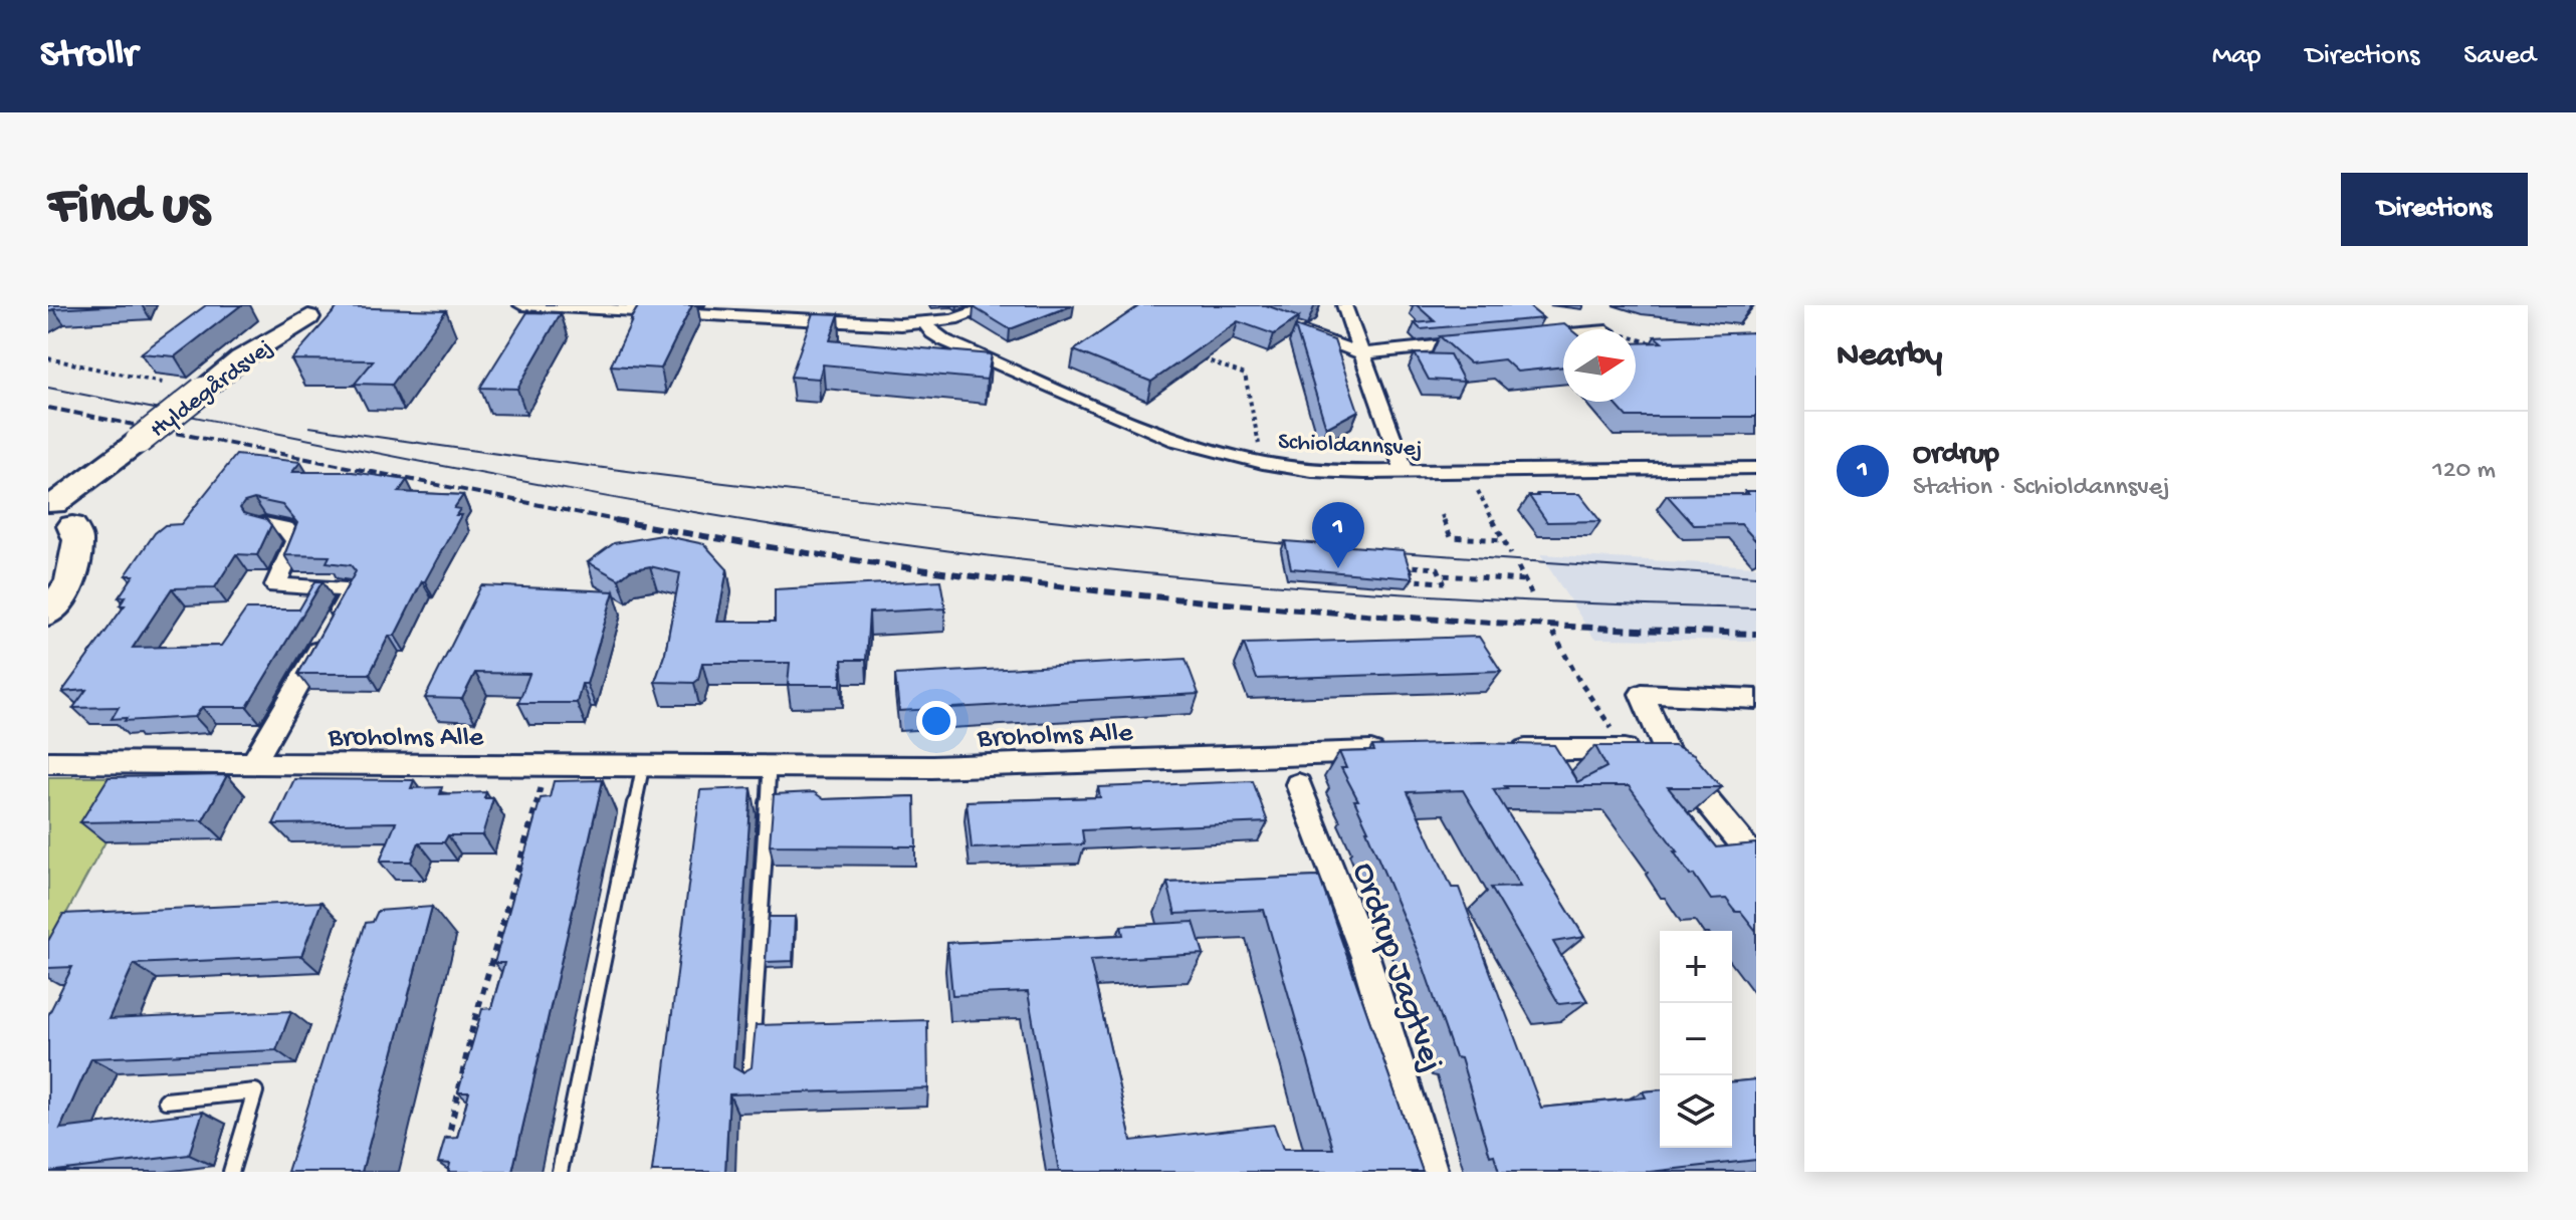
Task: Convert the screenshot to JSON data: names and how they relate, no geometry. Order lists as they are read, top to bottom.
{
  "streets": {
    "street": [
      "Hyldegårdsvej",
      "Schioldannsvej",
      "Broholms Alle",
      "Ordrup Jagtvej"
    ]
  },
  "north": "right",
  "page": {
    "header": "Strollr",
    "nav": ["Map", "Directions", "Saved"],
    "buttons": "Directions",
    "title": "Find us",
    "heading": "Nearby",
    "list": [
      {
        "mark": "1",
        "name": "Ordrup",
        "note": "Station · Schioldannsvej",
        "value": "120 m"
      }
    ],
    "pins": "1",
    "map_buttons": ["+", "−"]
  }
}
